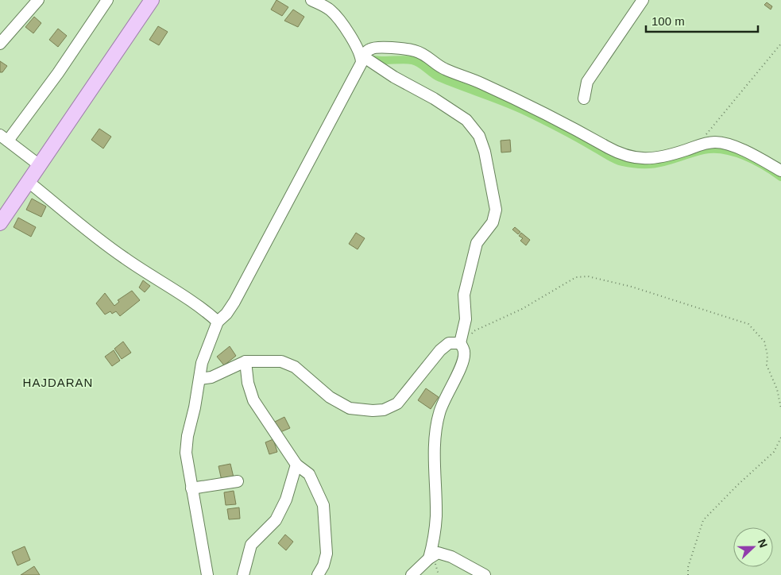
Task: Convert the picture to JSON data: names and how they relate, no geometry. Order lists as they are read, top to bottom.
{
  "districts": ["HAJDARAN"],
  "scale_bar": "100 m",
  "north": "right"
}
